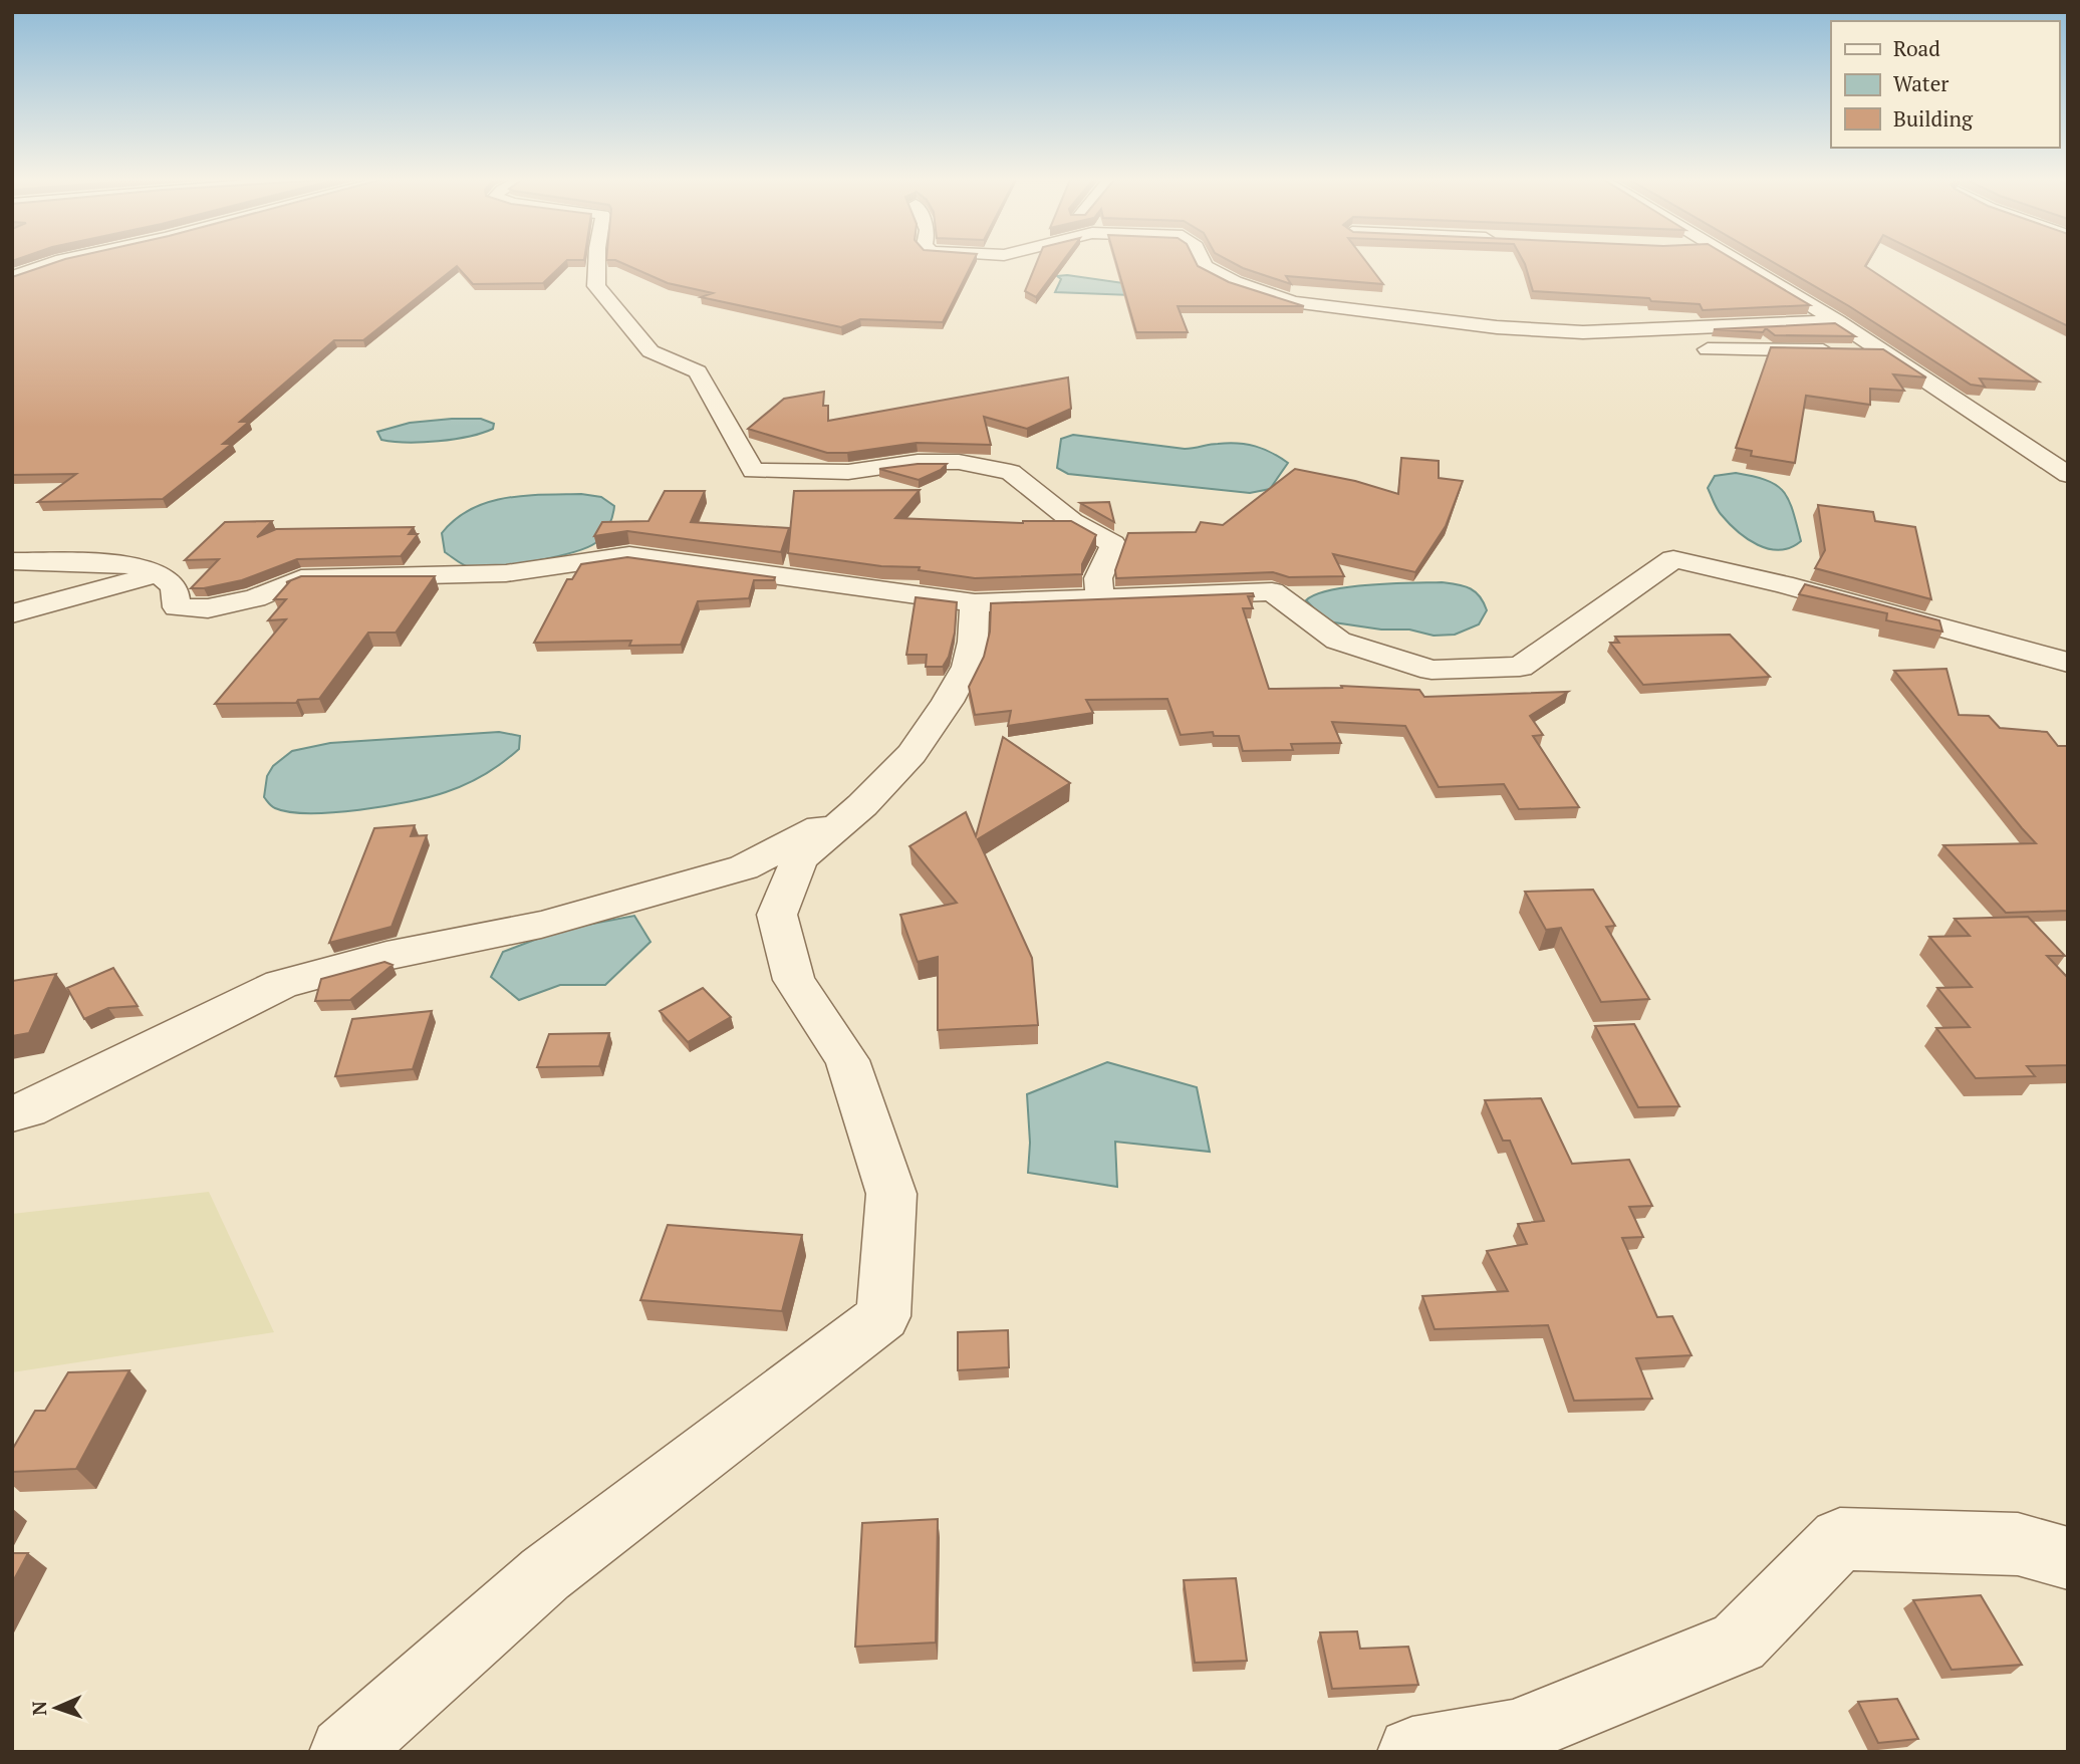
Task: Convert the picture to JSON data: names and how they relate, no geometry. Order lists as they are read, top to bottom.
{
  "legend": ["Road", "Water", "Building"],
  "north": "left"
}
